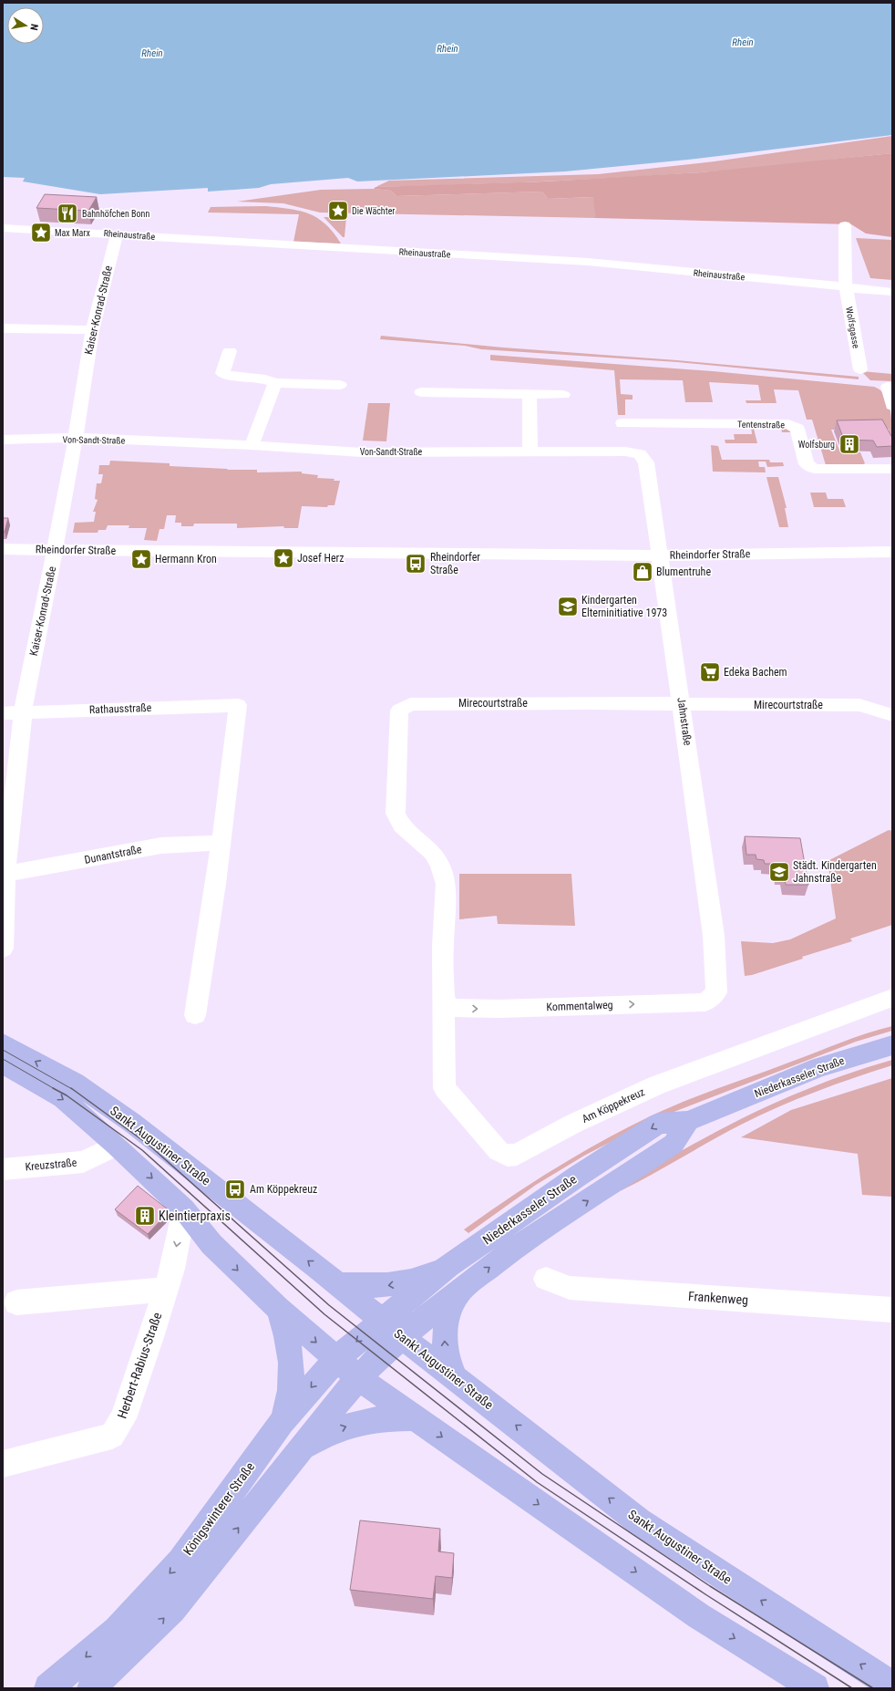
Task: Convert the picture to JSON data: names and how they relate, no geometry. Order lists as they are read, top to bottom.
{
  "streets": {
    "main road": ["Niederkasseler Straße", "Sankt Augustiner Straße", "Königswinterer Straße"],
    "street": [
      "Rheinaustraße",
      "Kaiser-Konrad-Straße",
      "Wolfsgasse",
      "Tentenstraße",
      "Von-Sandt-Straße",
      "Rheindorfer Straße",
      "Mirecourtstraße",
      "Rathausstraße",
      "Jahnstraße",
      "Dunantstraße",
      "Kommentalweg",
      "Am Köppekreuz",
      "Kreuzstraße",
      "Frankenweg",
      "Herbert-Rabius-Straße"
    ]
  },
  "crossings": [
    ["Rheinaustraße", "Kaiser-Konrad-Straße"],
    ["Rheinaustraße", "Wolfsgasse"],
    ["Kaiser-Konrad-Straße", "Von-Sandt-Straße"],
    ["Kaiser-Konrad-Straße", "Rheindorfer Straße"],
    ["Kaiser-Konrad-Straße", "Rathausstraße"],
    ["Kaiser-Konrad-Straße", "Dunantstraße"],
    ["Von-Sandt-Straße", "Jahnstraße"],
    ["Rheindorfer Straße", "Jahnstraße"],
    ["Mirecourtstraße", "Jahnstraße"],
    ["Mirecourtstraße", "Kommentalweg"],
    ["Mirecourtstraße", "Am Köppekreuz"],
    ["Rathausstraße", "Dunantstraße"],
    ["Jahnstraße", "Kommentalweg"],
    ["Kommentalweg", "Am Köppekreuz"],
    ["Niederkasseler Straße", "Sankt Augustiner Straße"],
    ["Niederkasseler Straße", "Königswinterer Straße"],
    ["Sankt Augustiner Straße", "Königswinterer Straße"]
  ],
  "one_way": ["Kommentalweg"],
  "water": ["Rhein"],
  "places": {
    "place": [
      "Die Wächter",
      "Max Marx",
      "Josef Herz",
      "Hermann Kron"
    ],
    "restaurant": ["Bahnhöfchen Bonn"],
    "building": ["Wolfsburg", "Kleintierpraxis"],
    "bus stop": ["Rheindorfer Straße", "Am Köppekreuz"],
    "shop": ["Blumentruhe"],
    "school or university": ["Kindergarten Elterninitiative 1973", "Städt. Kindergarten Jahnstraße"],
    "supermarket": ["Edeka Bachem"]
  },
  "north": "right"
}
